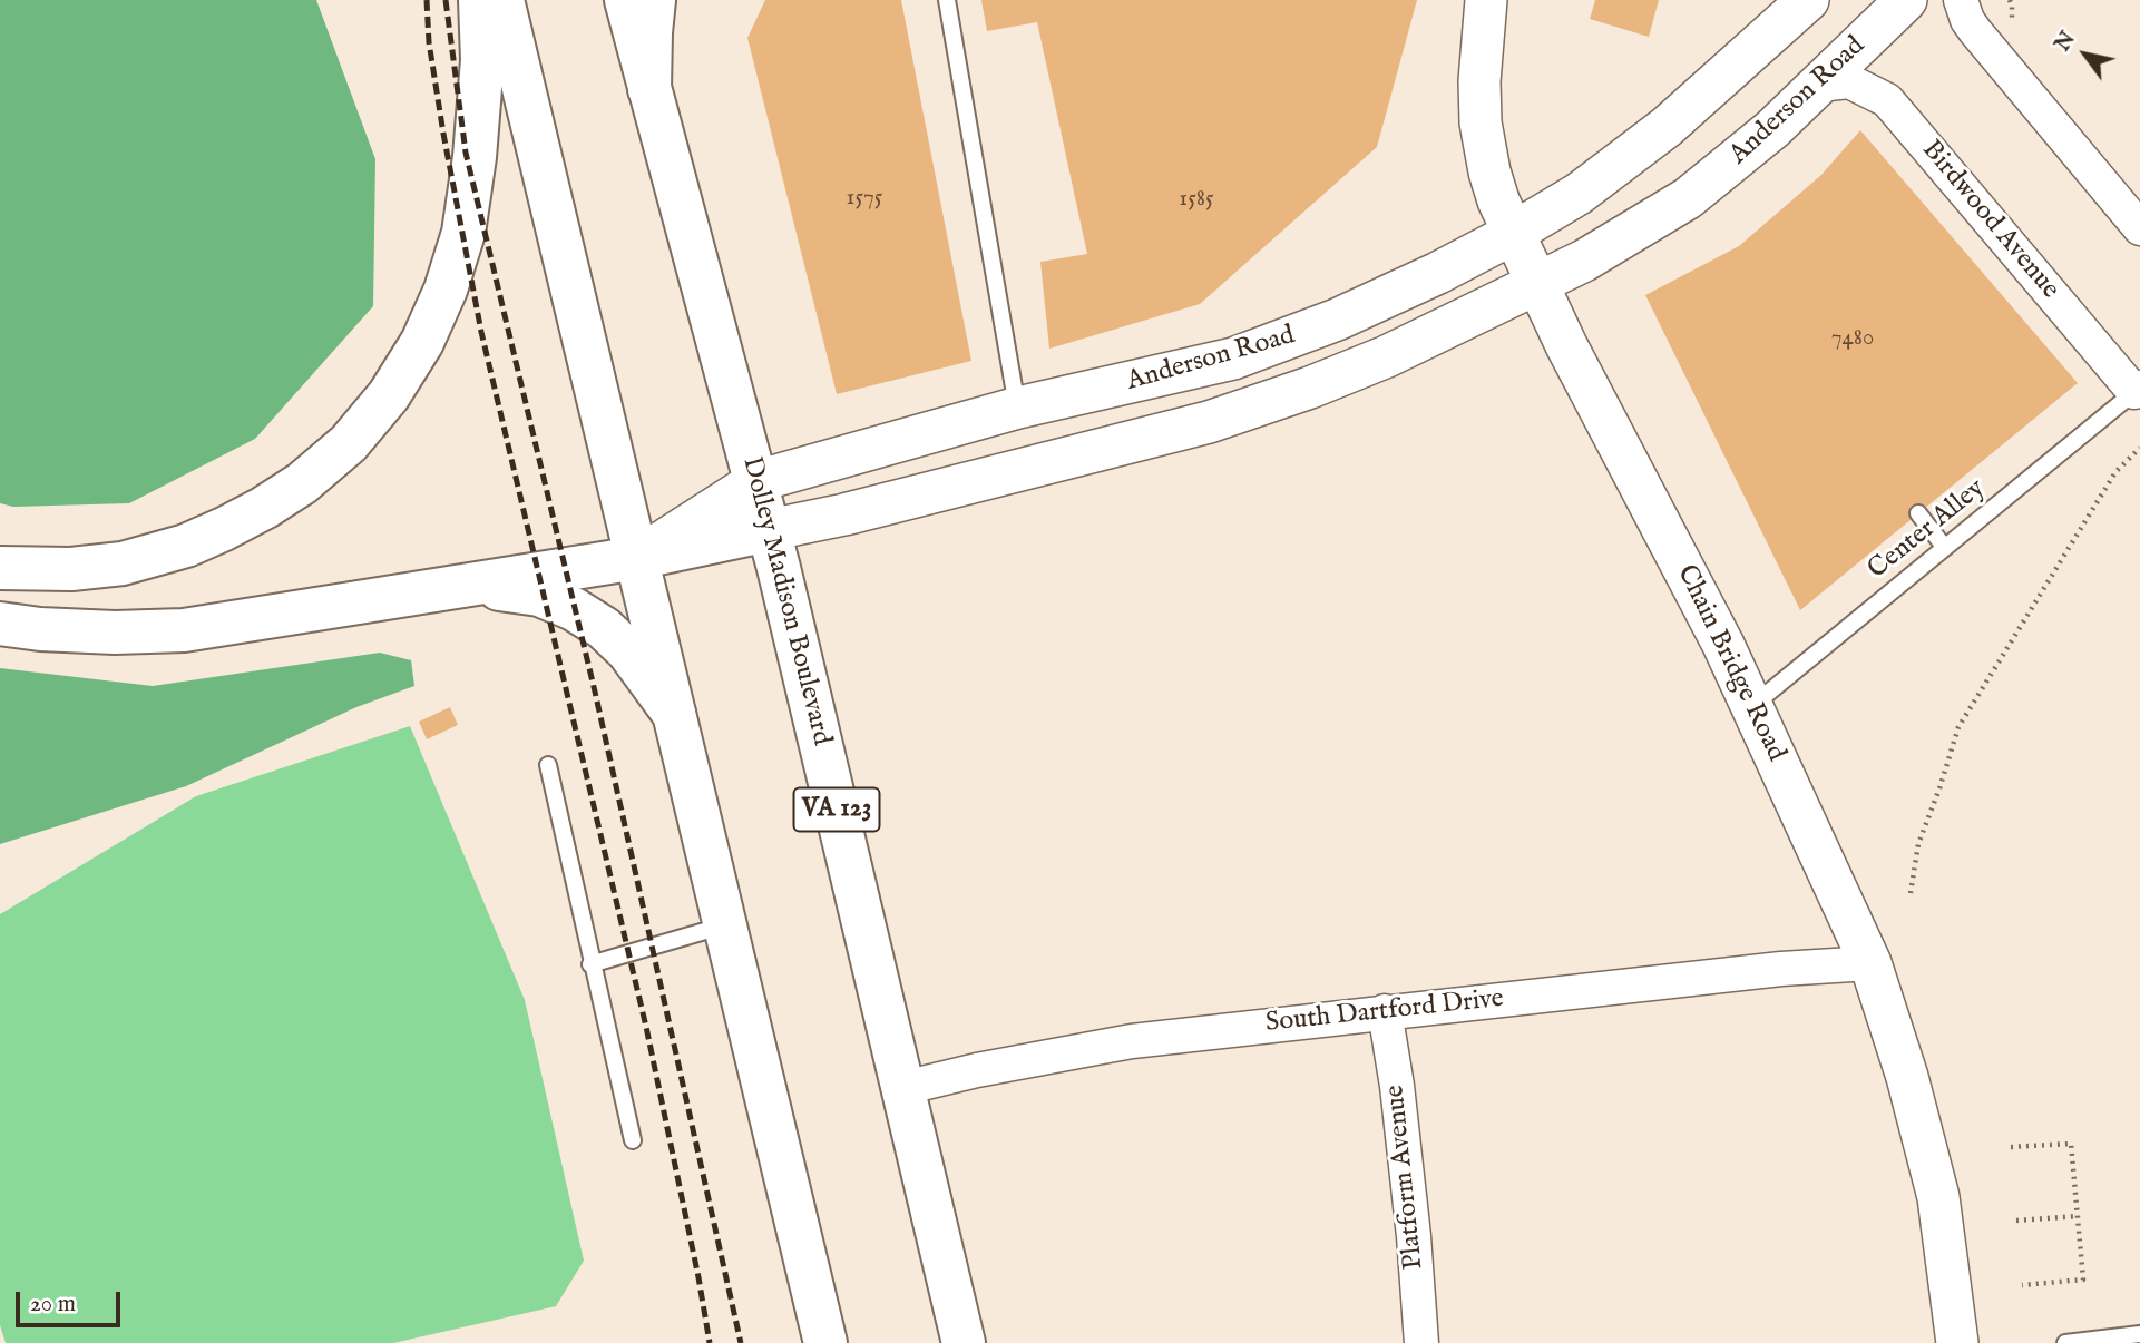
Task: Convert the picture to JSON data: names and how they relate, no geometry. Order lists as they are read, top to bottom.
{
  "streets": {
    "main road": ["Dolley Madison Boulevard", "VA 123"],
    "street": [
      "Anderson Road",
      "Birdwood Avenue",
      "Chain Bridge Road",
      "South Dartford Drive",
      "Platform Avenue"
    ],
    "lane": ["Center Alley"]
  },
  "crossings": [
    ["Anderson Road", "Birdwood Avenue"],
    ["Anderson Road", "Dolley Madison Boulevard"],
    ["Anderson Road", "Chain Bridge Road"],
    ["Birdwood Avenue", "Center Alley"],
    ["Center Alley", "Chain Bridge Road"],
    ["Dolley Madison Boulevard", "South Dartford Drive"],
    ["Chain Bridge Road", "South Dartford Drive"],
    ["South Dartford Drive", "Platform Avenue"]
  ],
  "house_numbers": ["1575", "1585", "7480"],
  "scale_bar": "20 m",
  "north": "top left"
}
